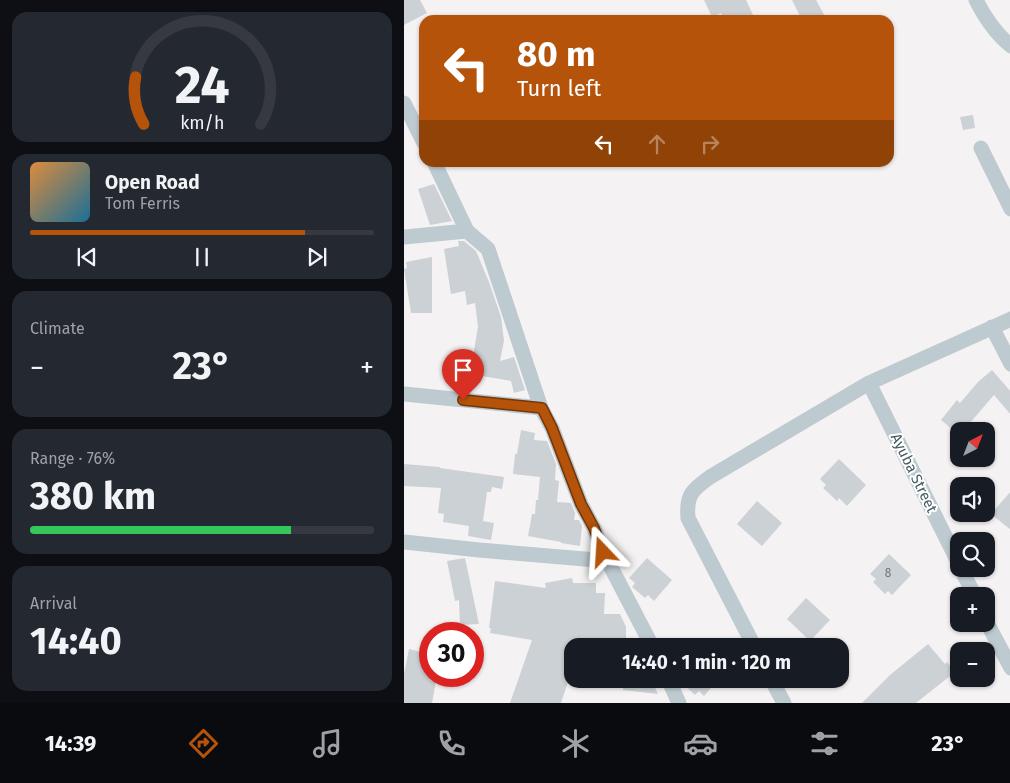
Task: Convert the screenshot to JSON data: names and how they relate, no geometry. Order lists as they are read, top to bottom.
{
  "streets": {
    "street": ["Ayuba Street"]
  },
  "house_numbers": ["8"],
  "north": "top right",
  "page": {
    "turn": ["80 m", "Turn left"],
    "song": ["Open Road", "Tom Ferris"],
    "tile": [
      "Climate",
      ["Range · 76%", "380 km"],
      ["Arrival", "14:40"]
    ],
    "heat": ["−", "23°", "+"],
    "map_buttons": ["+", "−"],
    "limit": "30",
    "trip": "14:40 · 1 min · 120 m",
    "tabs": ["14:39", "23°"],
    "gauge": ["24", "km/h"]
  }
}
